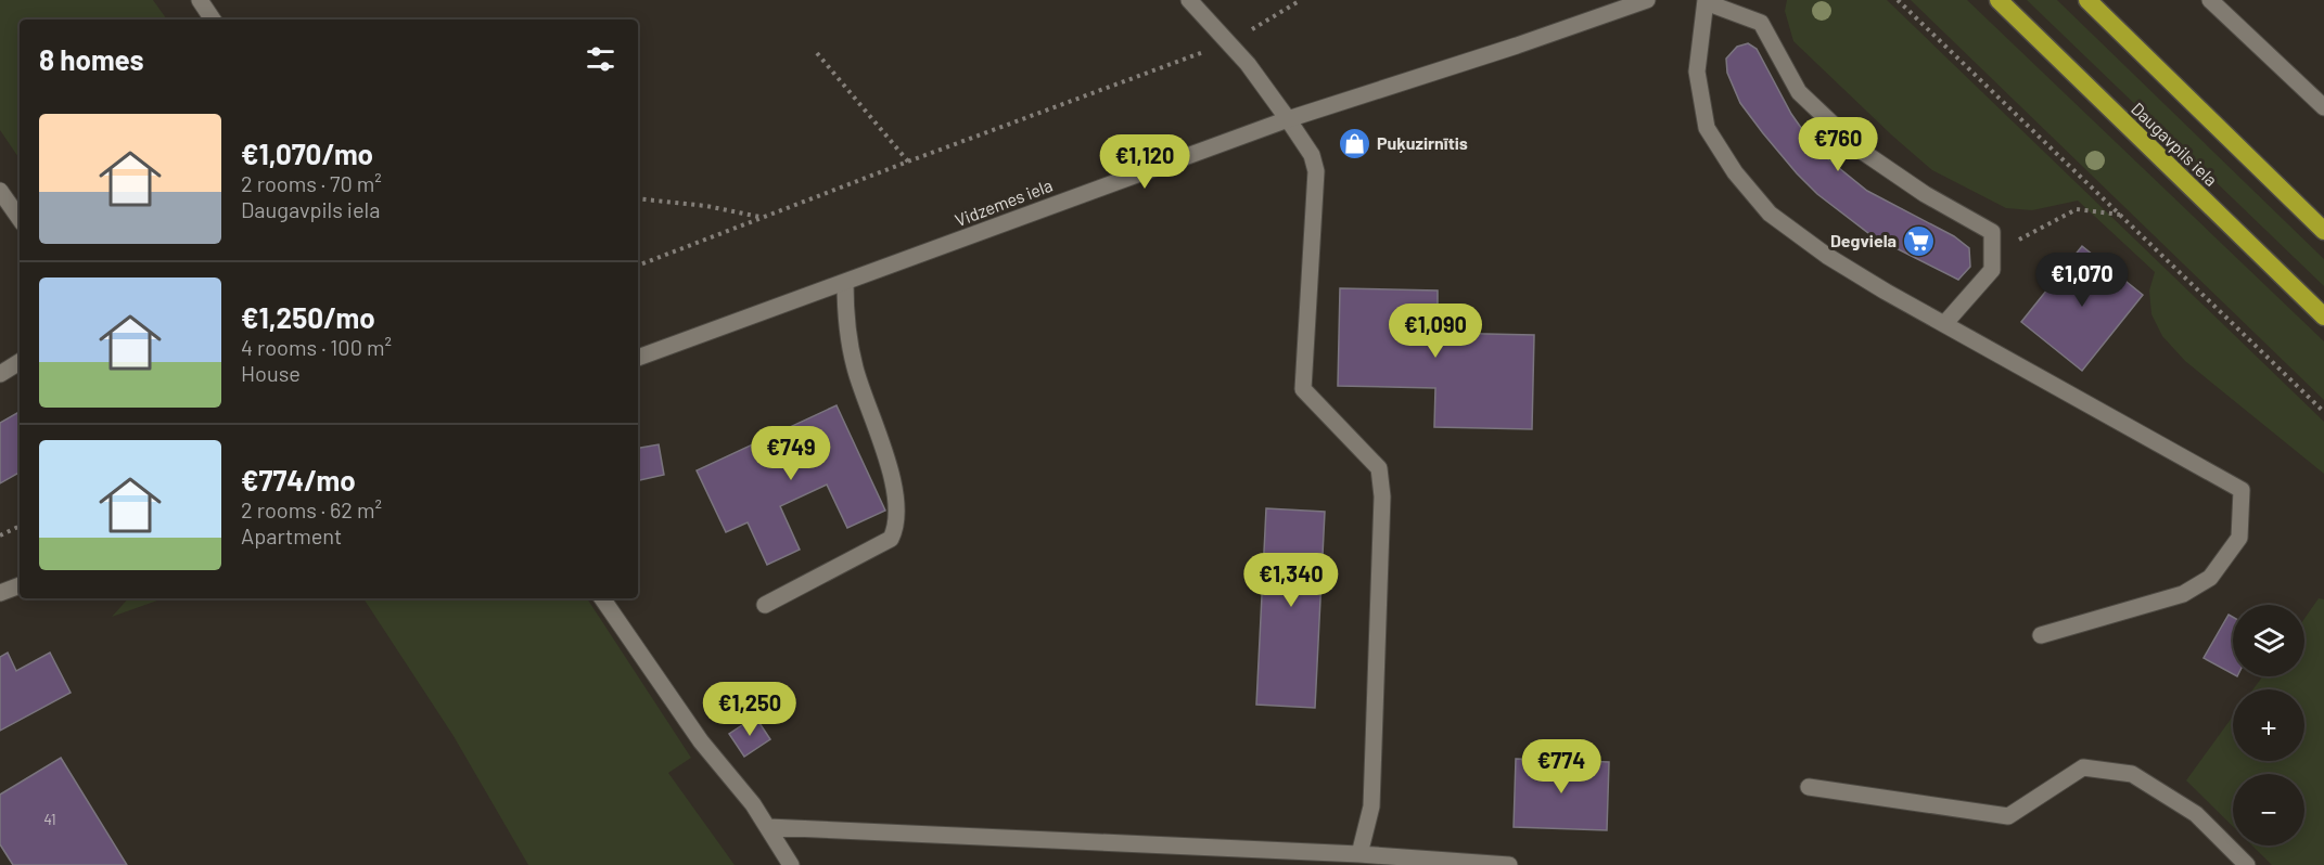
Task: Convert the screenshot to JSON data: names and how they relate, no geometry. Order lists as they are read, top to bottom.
{
  "streets": {
    "highway": ["Daugavpils iela"],
    "street": ["Vidzemes iela"]
  },
  "places": {
    "shop": ["Puķuzirnītis"],
    "supermarket": ["Degviela"]
  },
  "house_numbers": ["41"],
  "page": {
    "heading": "8 homes",
    "list": [
      {
        "name": "€1,070/mo",
        "note": "2 rooms · 70 m² · Daugavpils iela"
      },
      {
        "name": "€1,250/mo",
        "note": "4 rooms · 100 m² · House"
      },
      {
        "name": "€774/mo",
        "note": "2 rooms · 62 m² · Apartment"
      }
    ],
    "price": [
      "€760",
      "€1,120",
      "€1,070",
      "€1,090",
      "€749",
      "€1,340",
      "€1,250",
      "€774"
    ],
    "map_buttons": ["+", "−"]
  }
}
